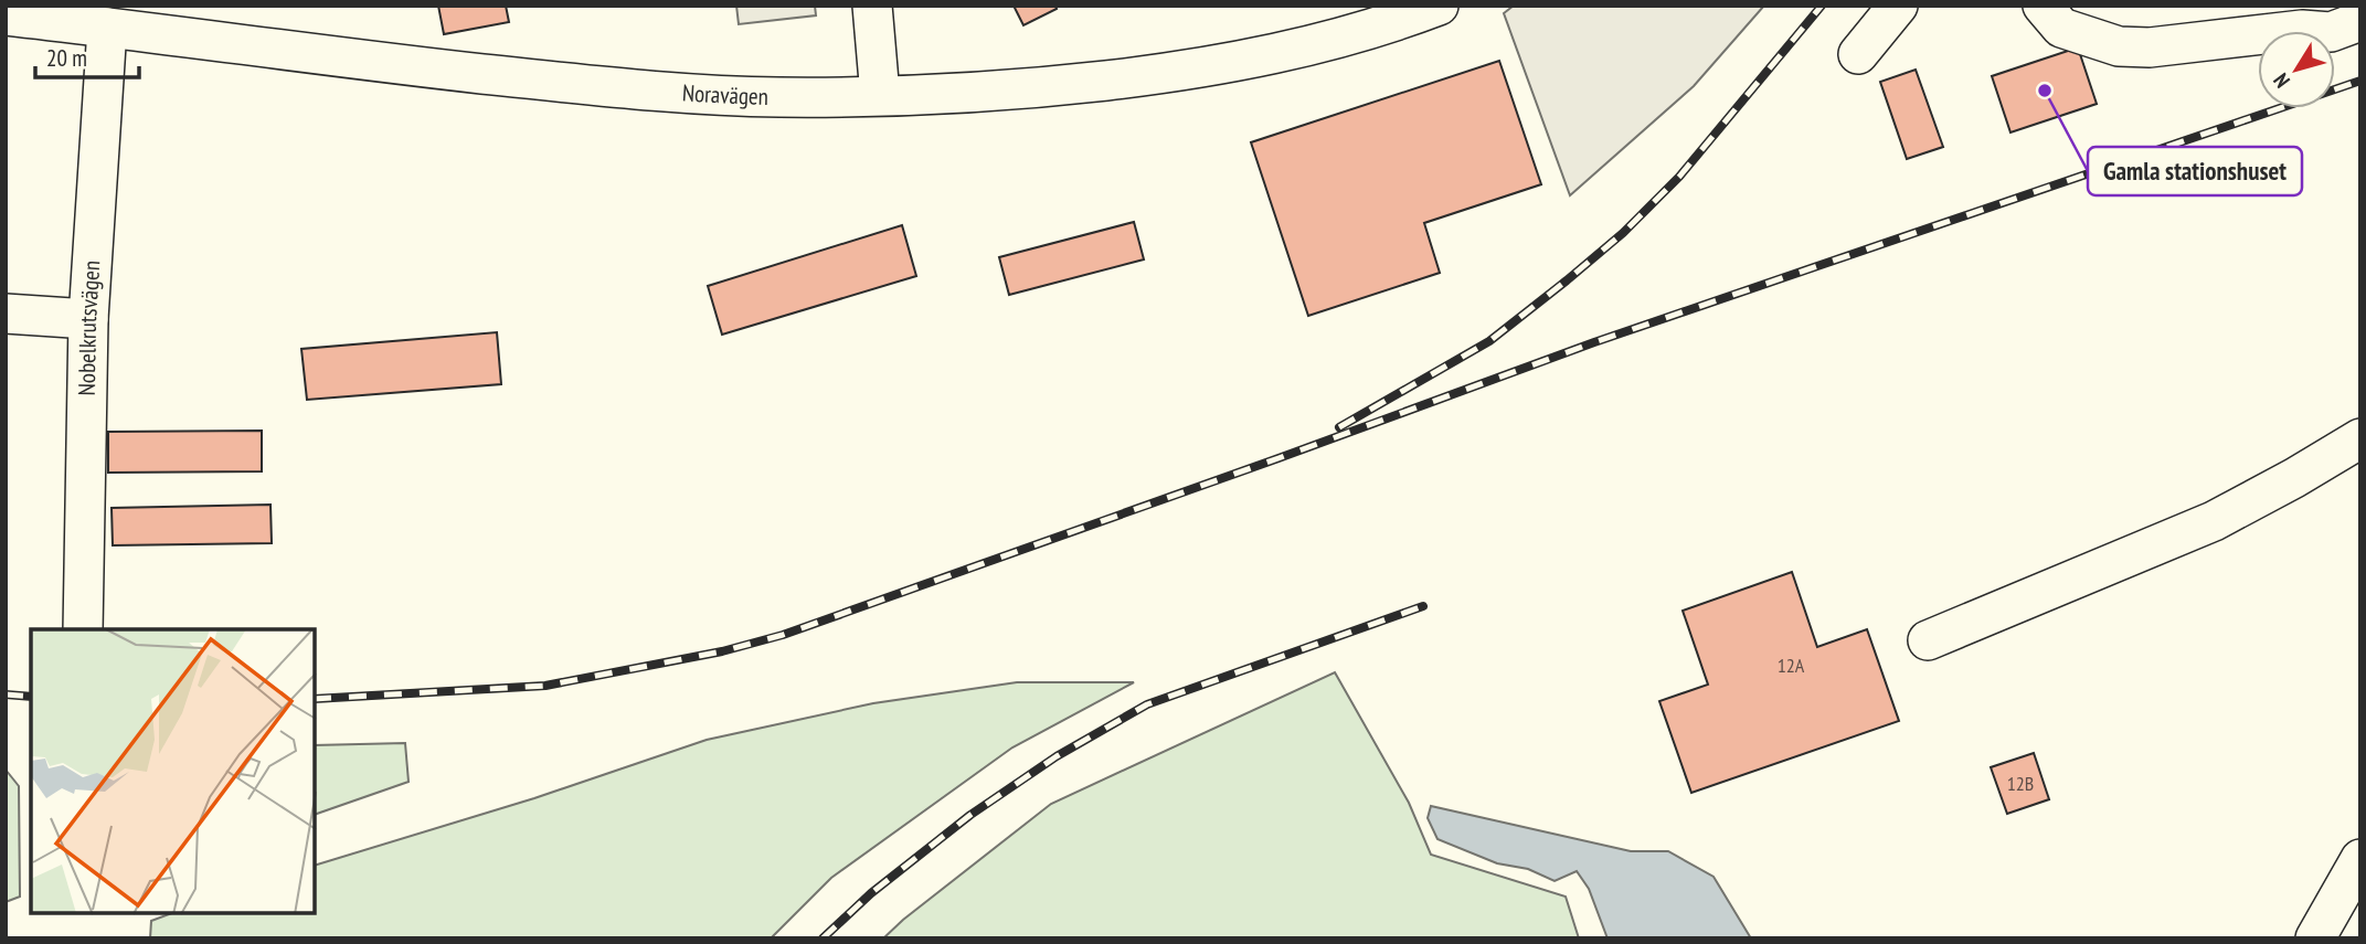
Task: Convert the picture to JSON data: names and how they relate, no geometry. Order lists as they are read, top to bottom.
{
  "streets": {
    "street": ["Noravägen", "Nobelkrutsvägen"]
  },
  "crossings": [
    ["Noravägen", "Nobelkrutsvägen"]
  ],
  "places": ["Gamla stationshuset"],
  "house_numbers": ["12A", "12B"],
  "scale_bar": "20 m",
  "north": "bottom left"
}
